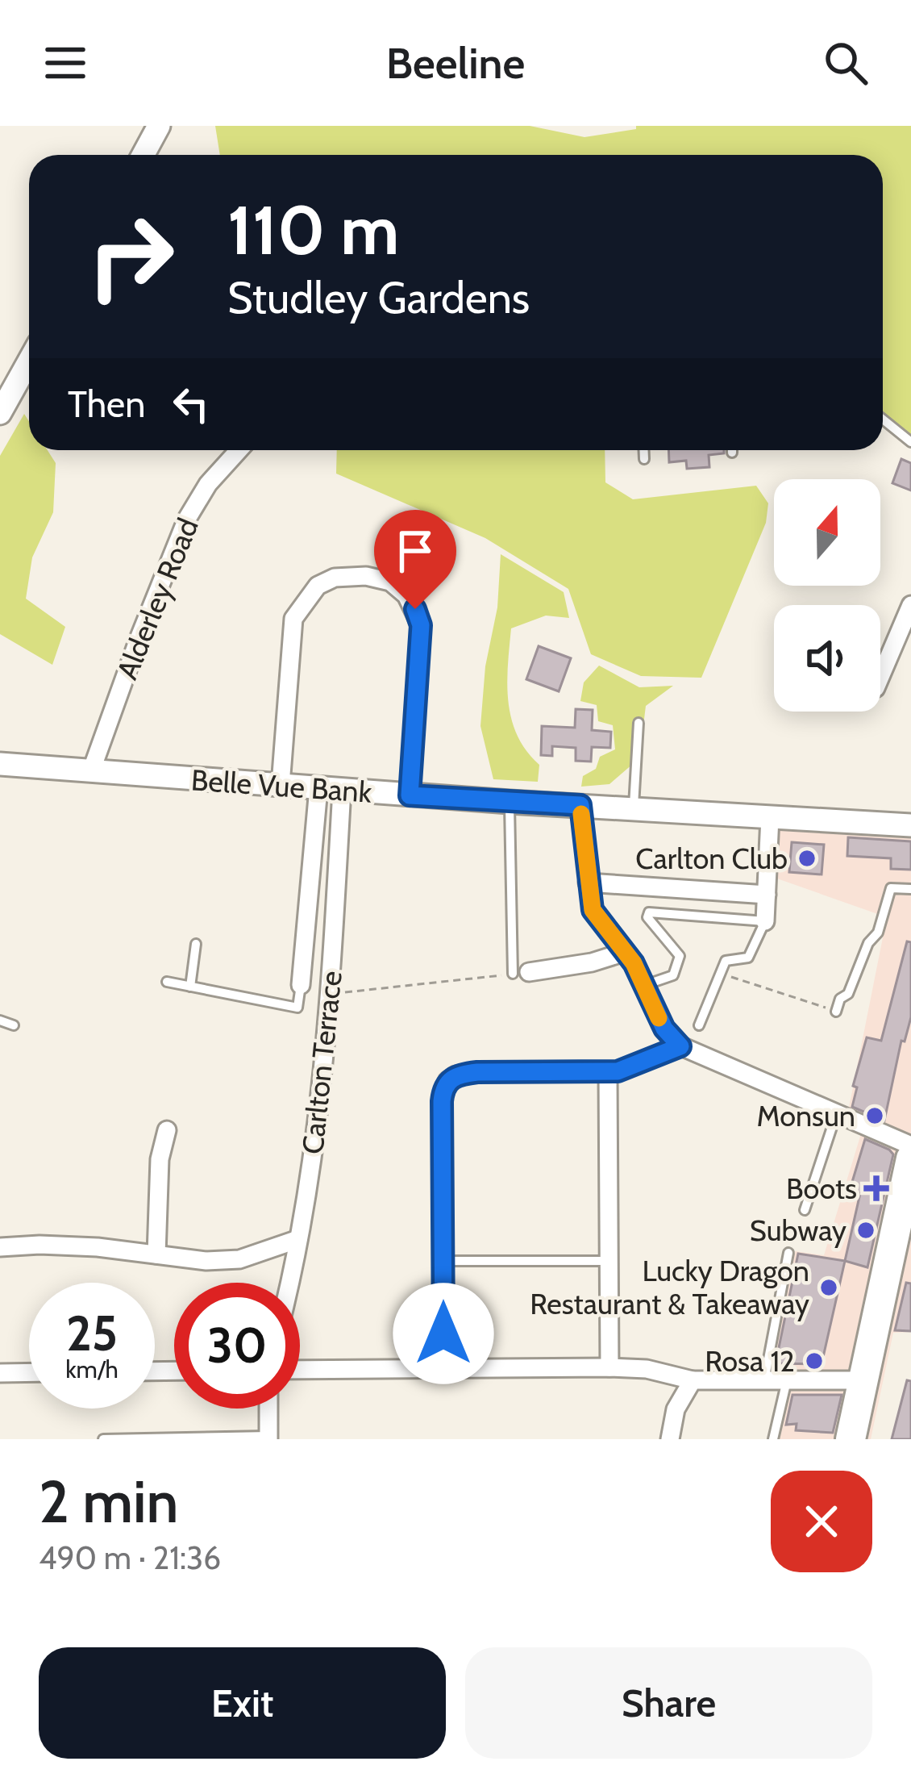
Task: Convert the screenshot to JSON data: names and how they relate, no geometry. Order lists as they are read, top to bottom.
{
  "streets": {
    "street": ["Alderley Road", "Belle Vue Bank", "Carlton Terrace"]
  },
  "crossings": [
    ["Alderley Road", "Belle Vue Bank"],
    ["Belle Vue Bank", "Carlton Terrace"]
  ],
  "places": {
    "other": [
      "Carlton Club",
      "Monsun",
      "Subway",
      "Lucky Dragon Restaurant & Takeaway",
      "Rosa 12"
    ],
    "health": ["Boots"]
  },
  "north": "top",
  "page": {
    "header": "Beeline",
    "turn": ["110 m", "Studley Gardens"],
    "then": "Then",
    "speed": "25 km/h",
    "limit": "30",
    "heading": ["2 min", "490 m · 21:36"],
    "buttons": ["Exit", "Share"]
  }
}
